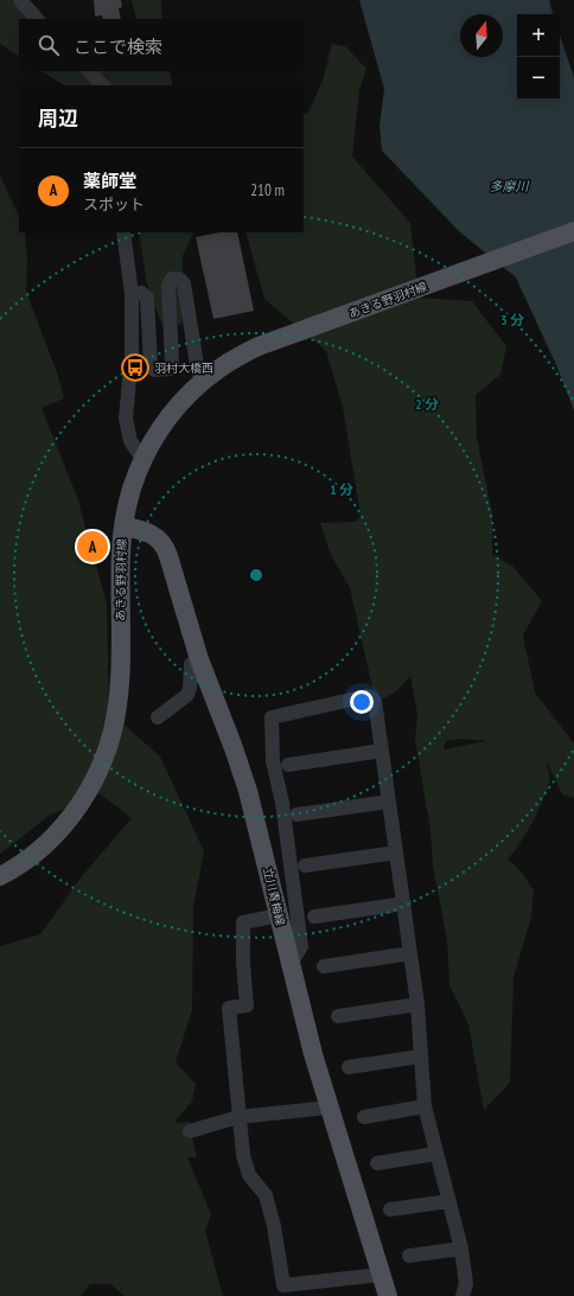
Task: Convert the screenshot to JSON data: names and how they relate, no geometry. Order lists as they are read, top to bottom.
{
  "streets": {
    "main road": ["あきる野羽村線", "立川青梅線"]
  },
  "crossings": [
    ["あきる野羽村線", "立川青梅線"]
  ],
  "water": ["多摩川"],
  "places": {
    "bus stop": ["羽村大橋西"]
  },
  "north": "top",
  "page": {
    "map_buttons": ["+", "−"],
    "search": "ここで検索",
    "heading": "周辺",
    "list": [
      {
        "mark": "A",
        "name": "薬師堂",
        "note": "スポット",
        "value": "210 m"
      }
    ],
    "pins": "A"
  },
  "rings": ["3 分", "2 分", "1 分"]
}
